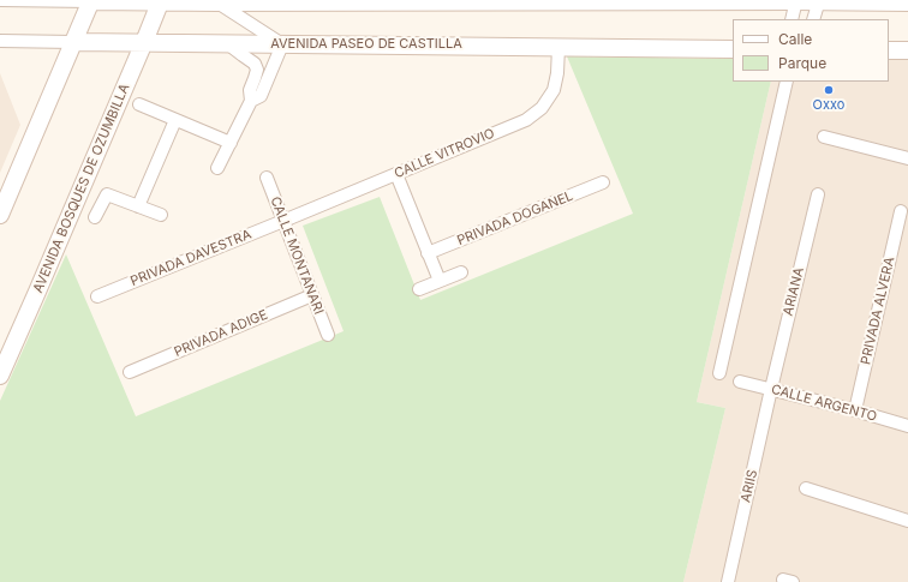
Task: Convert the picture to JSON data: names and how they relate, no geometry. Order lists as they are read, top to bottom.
{
  "streets": {
    "street": [
      "AVENIDA PASEO DE CASTILLA",
      "CALLE VITROVIO",
      "AVENIDA BOSQUES DE OZUMBILLA",
      "PRIVADA DOGANEL",
      "CALLE MONTANARI",
      "PRIVADA DAVESTRA",
      "ARIANA",
      "PRIVADA ALVERA",
      "PRIVADA ADIGE",
      "CALLE ARGENTO",
      "ARIIS"
    ]
  },
  "crossings": [
    ["AVENIDA PASEO DE CASTILLA", "CALLE VITROVIO"],
    ["AVENIDA PASEO DE CASTILLA", "AVENIDA BOSQUES DE OZUMBILLA"],
    ["CALLE VITROVIO", "CALLE MONTANARI"],
    ["CALLE VITROVIO", "PRIVADA DAVESTRA"],
    ["CALLE MONTANARI", "PRIVADA DAVESTRA"],
    ["CALLE MONTANARI", "PRIVADA ADIGE"],
    ["ARIANA", "CALLE ARGENTO"],
    ["ARIANA", "ARIIS"],
    ["PRIVADA ALVERA", "CALLE ARGENTO"],
    ["CALLE ARGENTO", "ARIIS"]
  ],
  "places": ["Oxxo"],
  "legend": ["Calle", "Parque"]
}
